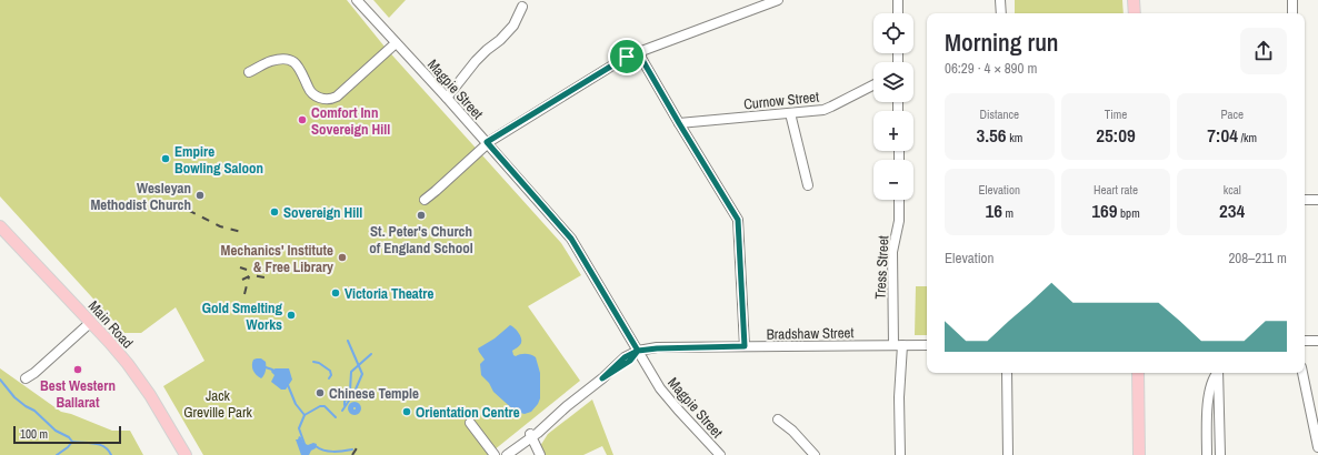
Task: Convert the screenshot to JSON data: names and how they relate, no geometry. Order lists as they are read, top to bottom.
{
  "streets": {
    "main road": ["Main Road"],
    "street": [
      "Magpie Street",
      "Curnow Street",
      "Tress Street",
      "Bradshaw Street"
    ]
  },
  "crossings": [
    ["Magpie Street", "Bradshaw Street"],
    ["Tress Street", "Bradshaw Street"]
  ],
  "parks": ["Jack Greville Park"],
  "places": [
    "Comfort Inn Sovereign Hill",
    "Empire Bowling Saloon",
    "Wesleyan Methodist Church",
    "Sovereign Hill",
    "St. Peter's Church of England School",
    "Mechanics' Institute & Free Library",
    "Victoria Theatre",
    "Gold Smelting Works",
    "Best Western Ballarat",
    "Chinese Temple",
    "Orientation Centre"
  ],
  "scale_bar": "100 m",
  "page": {
    "map_buttons": ["+", "−"],
    "heading": ["Morning run", "06:29 · 4 × 890 m"],
    "stats": [
      ["Distance", "3.56 km"],
      ["Time", "25:09"],
      ["Pace", "7:04 /km"],
      ["Elevation", "16 m"],
      ["Heart rate", "169 bpm"],
      ["kcal", "234"]
    ],
    "chart": ["Elevation", "208–211 m"],
    "scale": "100 m"
  }
}
